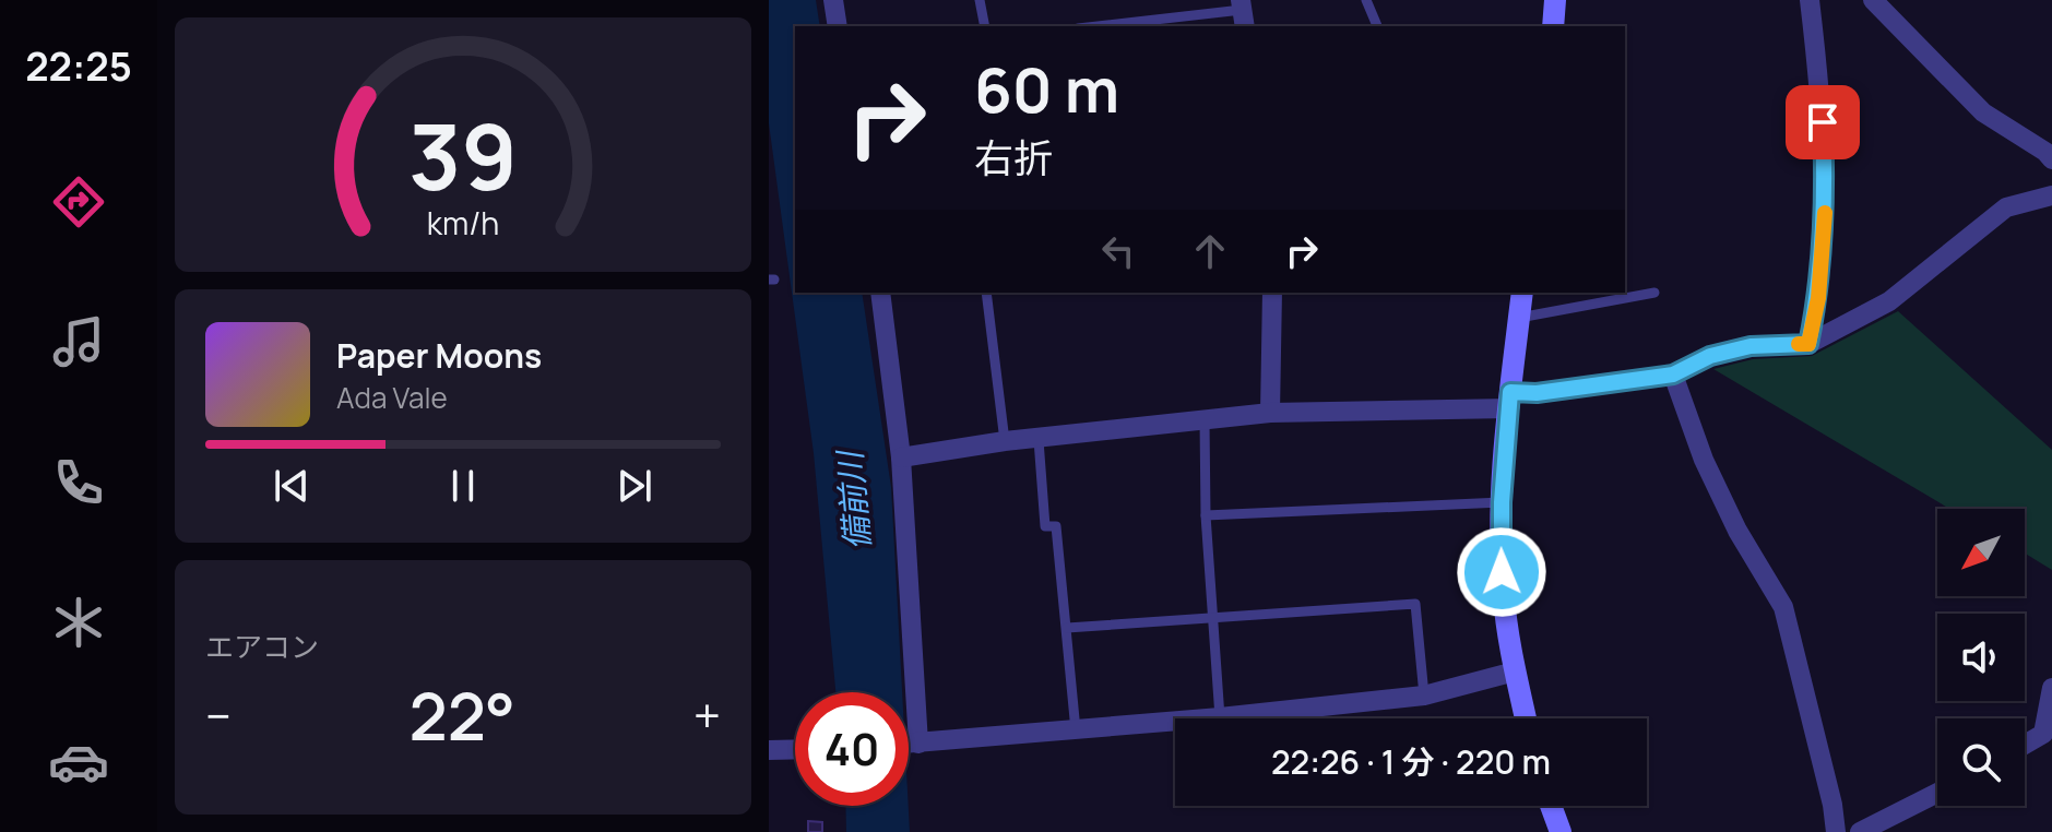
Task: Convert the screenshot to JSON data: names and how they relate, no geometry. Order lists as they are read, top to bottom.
{
  "water": ["備前川"],
  "north": "bottom left",
  "page": {
    "tabs": "22:25",
    "turn": ["60 m", "右折"],
    "song": ["Paper Moons", "Ada Vale"],
    "tile": "エアコン",
    "heat": ["−", "22°", "+"],
    "limit": "40",
    "trip": "22:26 · 1 分 · 220 m",
    "gauge": ["39", "km/h"]
  }
}
